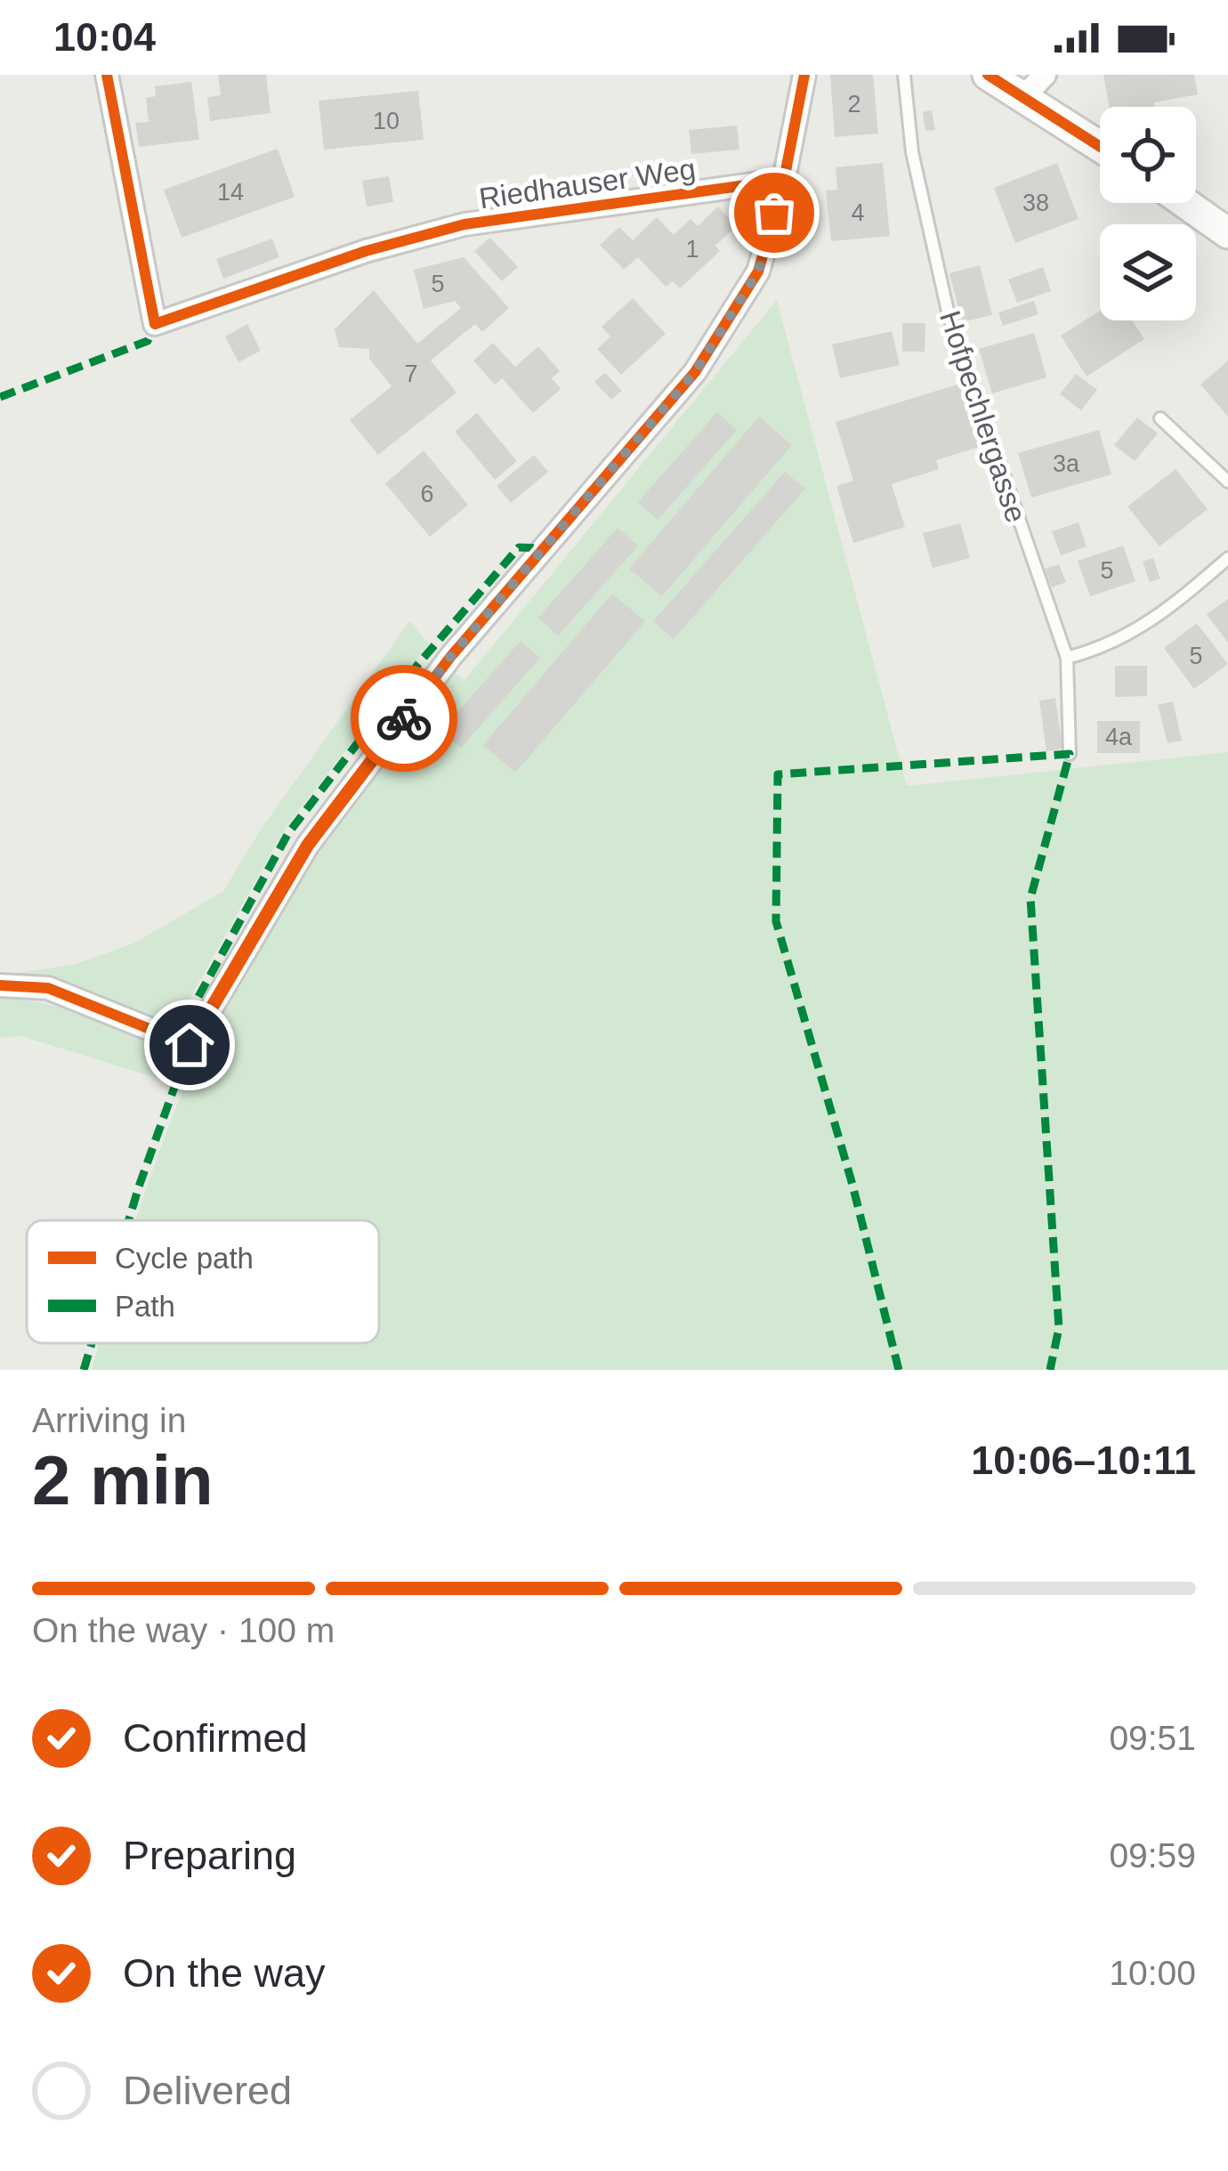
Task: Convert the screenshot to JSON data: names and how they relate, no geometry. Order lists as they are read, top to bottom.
{
  "streets": {
    "street": ["Riedhauser Weg"],
    "lane": ["Hofpechlergasse"]
  },
  "house_numbers": [
    "2",
    "10",
    "14",
    "38",
    "4",
    "1",
    "5",
    "7",
    "3a",
    "6",
    "5",
    "5",
    "4a"
  ],
  "legend": ["Cycle path", "Path"],
  "page": {
    "status": "10:04",
    "heading": ["2 min", "Arriving in", "10:06–10:11"],
    "bar": "On the way · 100 m",
    "list": [
      ["Confirmed", "09:51"],
      ["Preparing", "09:59"],
      ["On the way", "10:00"],
      "Delivered"
    ]
  }
}
